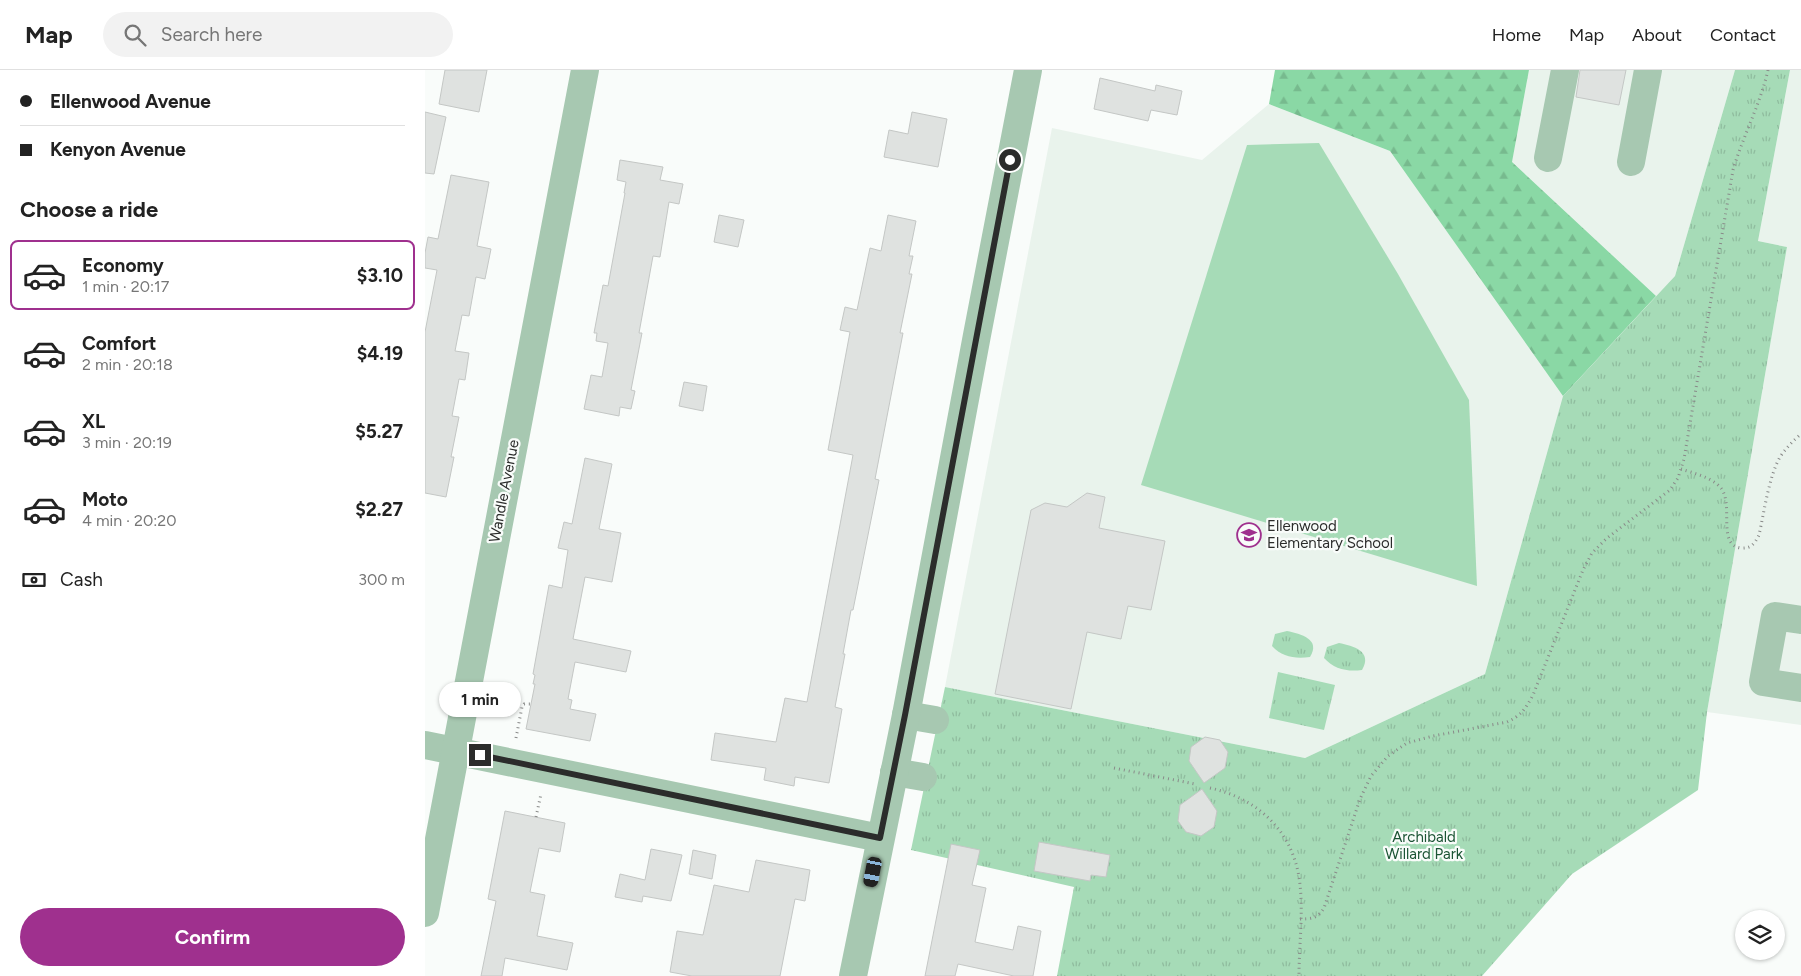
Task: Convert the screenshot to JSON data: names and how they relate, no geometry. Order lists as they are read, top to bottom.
{
  "streets": {
    "street": ["Wandle Avenue"]
  },
  "parks": ["Archibald Willard Park"],
  "places": {
    "school or university": ["Ellenwood Elementary School"]
  },
  "page": {
    "header": "Map",
    "search": "Search here",
    "nav": [
      "Home",
      "Map",
      "About",
      "Contact"
    ],
    "banner": ["Ellenwood Avenue", "Kenyon Avenue"],
    "heading": "Choose a ride",
    "list": [
      {
        "name": "Economy",
        "note": "1 min · 20:17",
        "value": "$3.10"
      },
      {
        "name": "Comfort",
        "note": "2 min · 20:18",
        "value": "$4.19"
      },
      {
        "name": "XL",
        "note": "3 min · 20:19",
        "value": "$5.27"
      },
      {
        "name": "Moto",
        "note": "4 min · 20:20",
        "value": "$2.27"
      }
    ],
    "pay": ["Cash", "300 m"],
    "bubble": "1 min",
    "buttons": "Confirm"
  }
}
